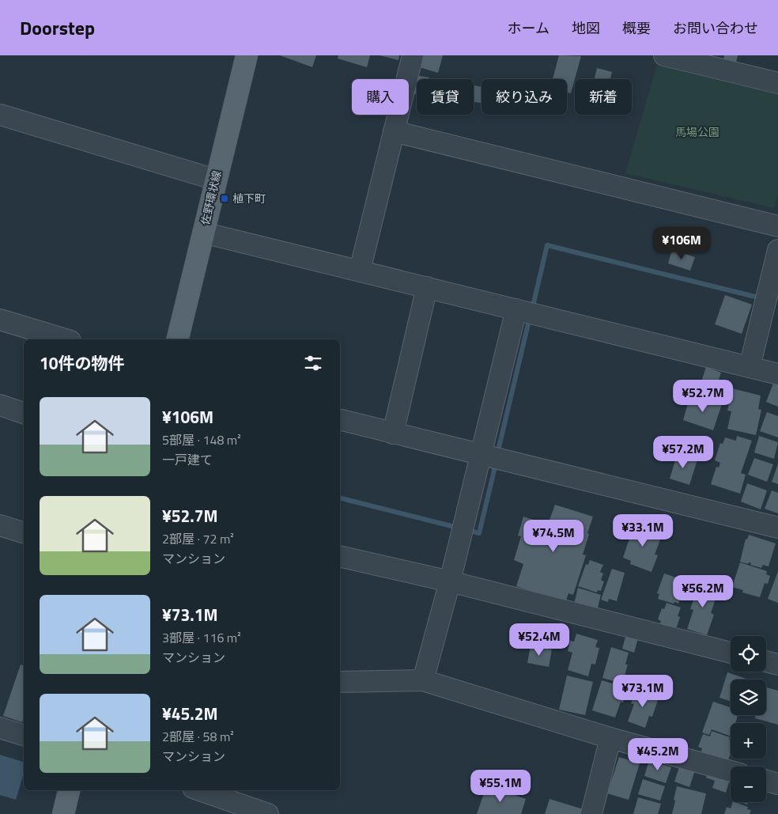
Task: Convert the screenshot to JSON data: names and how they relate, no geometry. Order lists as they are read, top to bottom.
{
  "streets": {
    "main road": ["佐野環状線"]
  },
  "parks": ["馬場公園"],
  "places": {
    "transit": ["植下町"]
  },
  "page": {
    "header": "Doorstep",
    "nav": [
      "ホーム",
      "地図",
      "概要",
      "お問い合わせ"
    ],
    "chip": [
      "購入",
      "賃貸",
      "絞り込み",
      "新着"
    ],
    "price": [
      "¥106M",
      "¥52.7M",
      "¥57.2M",
      "¥33.1M",
      "¥74.5M",
      "¥56.2M",
      "¥52.4M",
      "¥73.1M",
      "¥45.2M",
      "¥55.1M"
    ],
    "heading": "10件の物件",
    "list": [
      {
        "name": "¥106M",
        "note": "5部屋 · 148 m² · 一戸建て"
      },
      {
        "name": "¥52.7M",
        "note": "2部屋 · 72 m² · マンション"
      },
      {
        "name": "¥73.1M",
        "note": "3部屋 · 116 m² · マンション"
      },
      {
        "name": "¥45.2M",
        "note": "2部屋 · 58 m² · マンション"
      }
    ],
    "map_buttons": ["+", "−"]
  }
}
